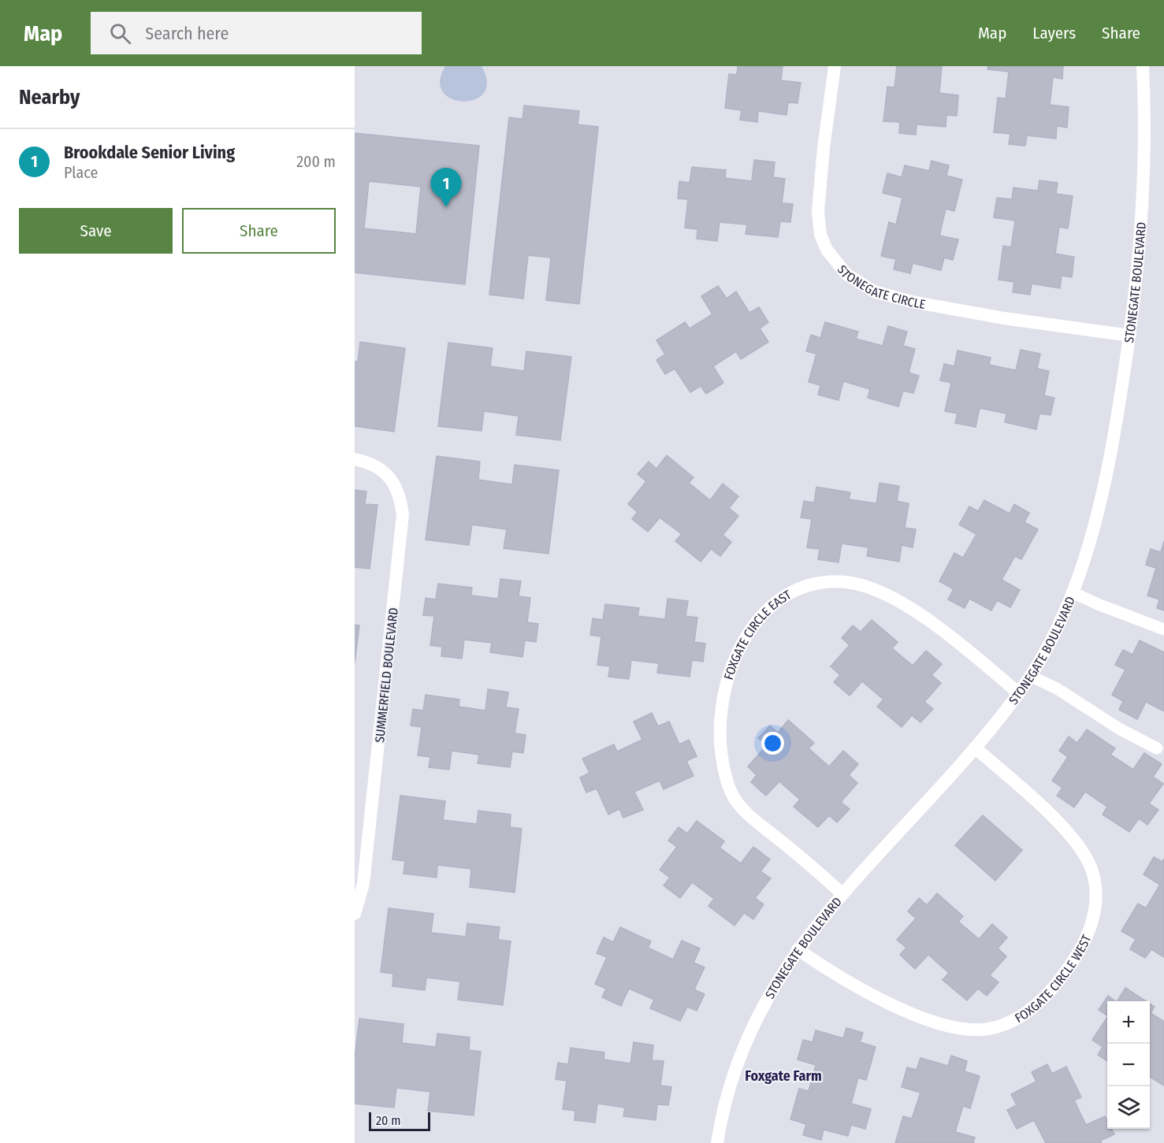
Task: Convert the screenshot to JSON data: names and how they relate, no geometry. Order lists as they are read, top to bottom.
{
  "streets": {
    "street": [
      "STONEGATE BOULEVARD",
      "STONEGATE CIRCLE",
      "FOXGATE CIRCLE EAST",
      "SUMMERFIELD BOULEVARD",
      "FOXGATE CIRCLE WEST"
    ]
  },
  "crossings": [
    ["STONEGATE BOULEVARD", "STONEGATE CIRCLE"],
    ["STONEGATE BOULEVARD", "FOXGATE CIRCLE EAST"],
    ["STONEGATE BOULEVARD", "FOXGATE CIRCLE WEST"]
  ],
  "districts": ["Foxgate Farm"],
  "scale_bar": "20 m",
  "page": {
    "header": "Map",
    "search": "Search here",
    "nav": ["Map", "Layers", "Share"],
    "heading": "Nearby",
    "list": [
      {
        "mark": "1",
        "name": "Brookdale Senior Living",
        "note": "Place",
        "value": "200 m"
      }
    ],
    "pins": "1",
    "buttons": ["Save", "Share"],
    "map_buttons": ["+", "−"],
    "scale": "20 m"
  }
}
